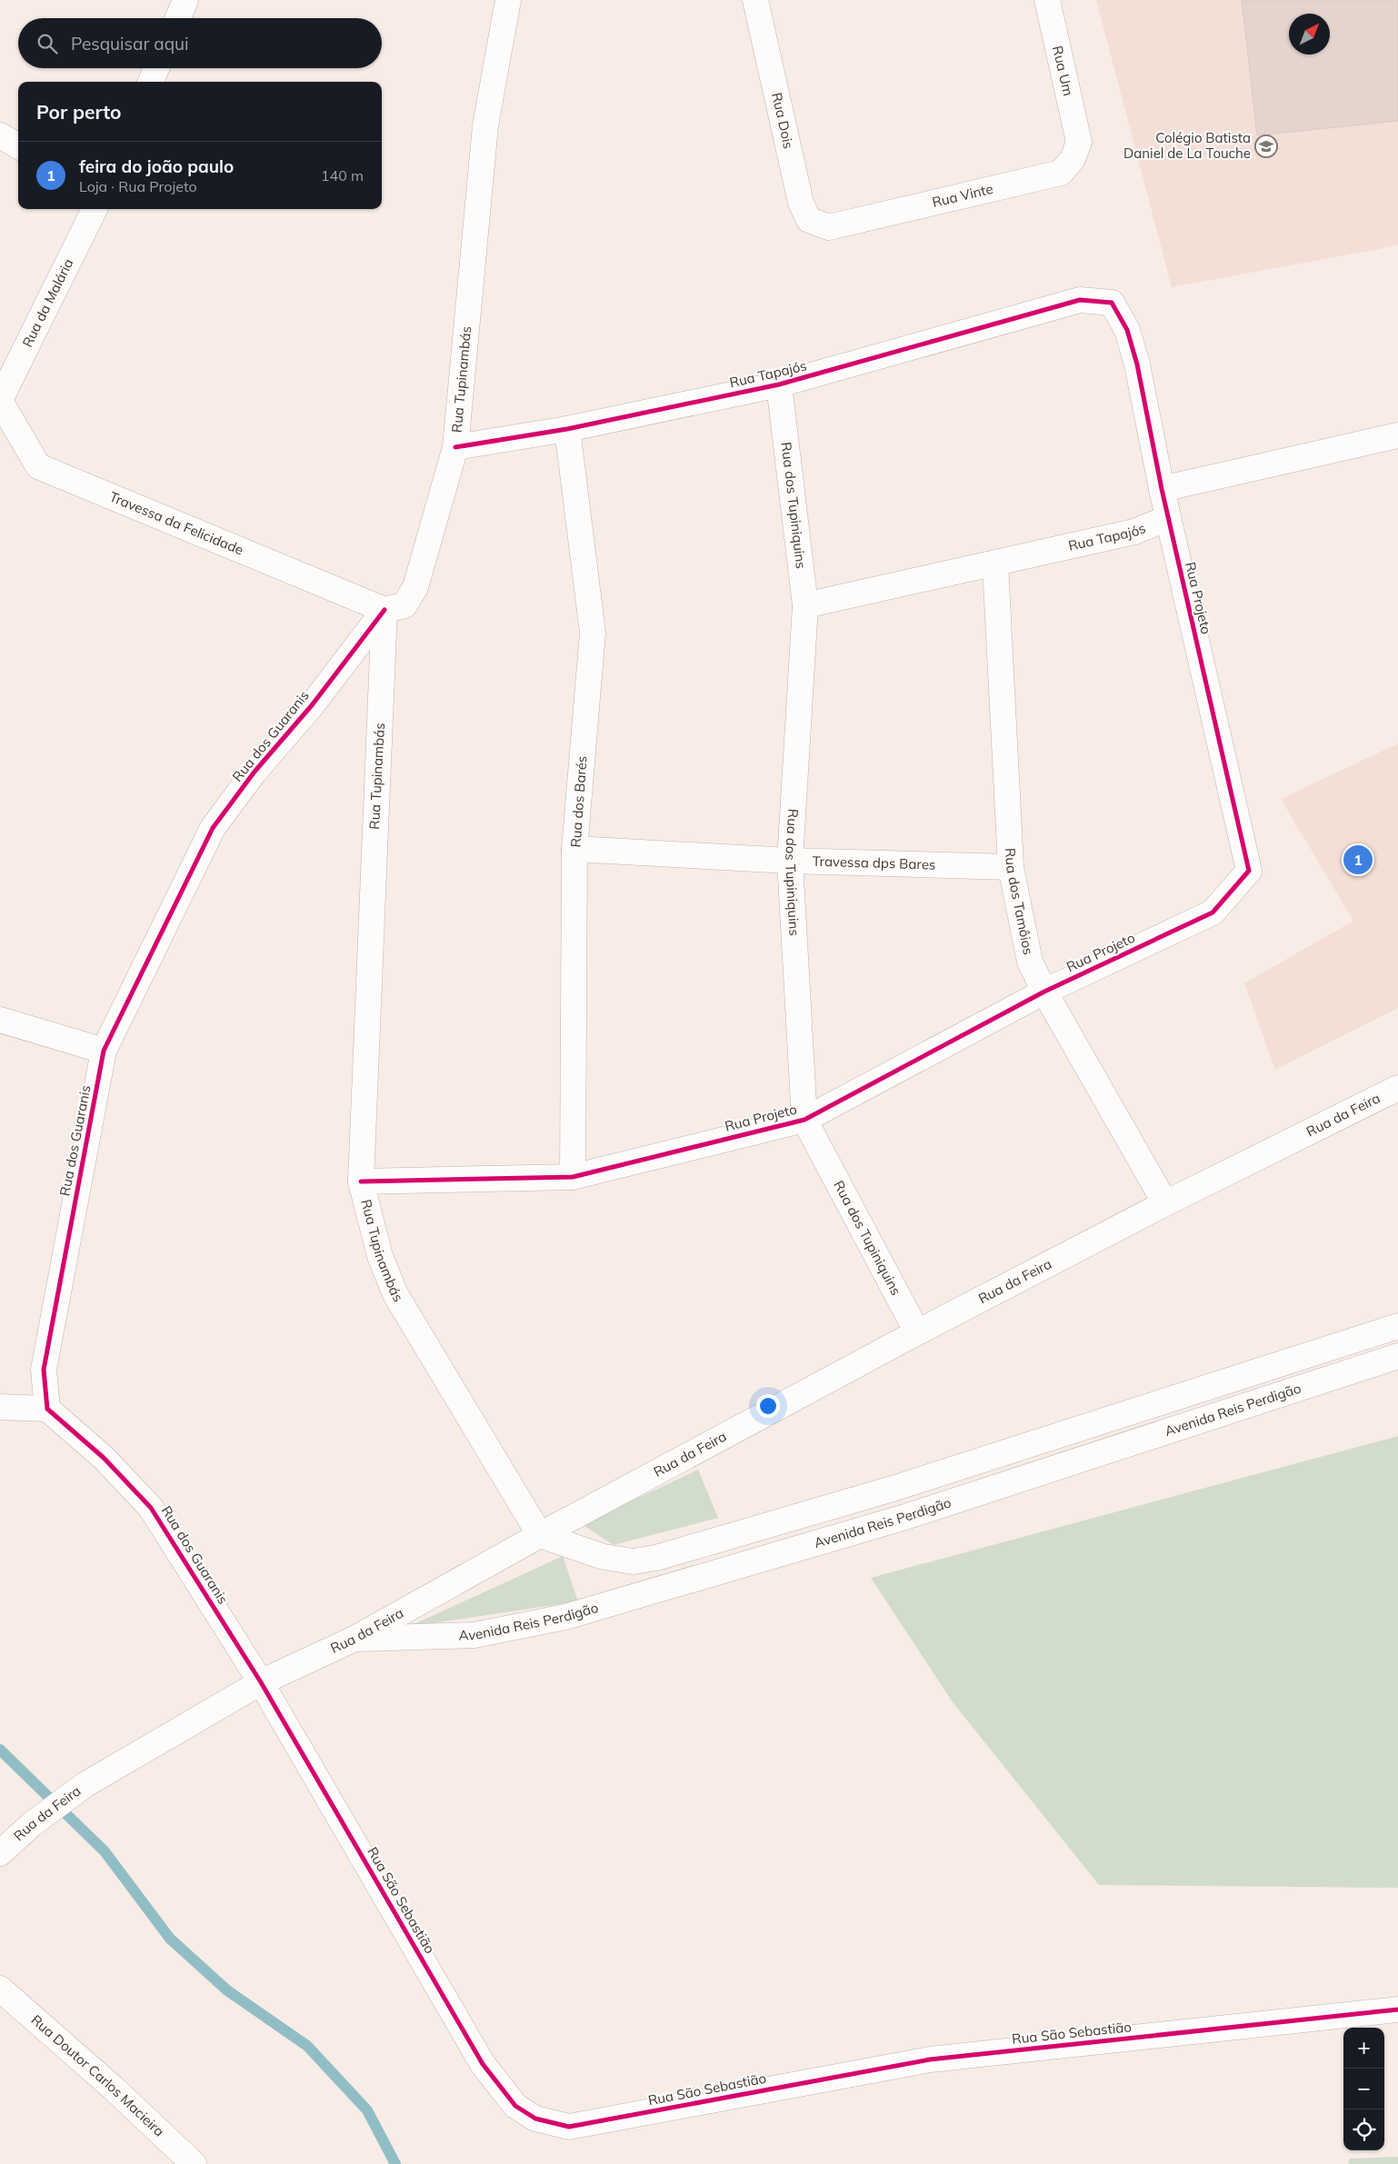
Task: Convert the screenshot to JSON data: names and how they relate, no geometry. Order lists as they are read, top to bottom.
{
  "streets": {
    "street": [
      "Rua Um",
      "Rua Dois",
      "Rua Vinte",
      "Rua da Malária",
      "Rua Tapajós",
      "Rua Tupinambás",
      "Rua dos Tupiniquins",
      "Travessa da Felicidade",
      "Rua Projeto",
      "Rua dos Guaranis",
      "Rua dos Barés",
      "Travessa dps Bares",
      "Rua dos Tamôios",
      "Rua da Feira",
      "Avenida Reis Perdigão",
      "Rua São Sebastião",
      "Rua Doutor Carlos Macieira"
    ]
  },
  "crossings": [
    ["Rua Um", "Rua Vinte"],
    ["Rua Dois", "Rua Vinte"],
    ["Rua da Malária", "Travessa da Felicidade"],
    ["Rua Tapajós", "Rua Tupinambás"],
    ["Rua Tapajós", "Rua dos Tupiniquins"],
    ["Rua Tapajós", "Rua Projeto"],
    ["Rua Tapajós", "Rua dos Barés"],
    ["Rua Tapajós", "Rua dos Tamôios"],
    ["Rua Tupinambás", "Travessa da Felicidade"],
    ["Rua Tupinambás", "Rua Projeto"],
    ["Rua Tupinambás", "Rua dos Guaranis"],
    ["Rua Tupinambás", "Rua da Feira"],
    ["Rua Tupinambás", "Avenida Reis Perdigão"],
    ["Rua dos Tupiniquins", "Rua Projeto"],
    ["Rua dos Tupiniquins", "Travessa dps Bares"],
    ["Rua dos Tupiniquins", "Rua da Feira"],
    ["Travessa da Felicidade", "Rua dos Guaranis"],
    ["Rua Projeto", "Rua dos Barés"],
    ["Rua Projeto", "Rua dos Tamôios"],
    ["Rua dos Guaranis", "Rua da Feira"],
    ["Rua dos Guaranis", "Rua São Sebastião"],
    ["Rua dos Barés", "Travessa dps Bares"],
    ["Travessa dps Bares", "Rua dos Tamôios"],
    ["Rua dos Tamôios", "Rua da Feira"],
    ["Rua da Feira", "Avenida Reis Perdigão"],
    ["Rua da Feira", "Rua São Sebastião"]
  ],
  "places": {
    "school or university": ["Colégio Batista Daniel de La Touche"]
  },
  "north": "top right",
  "page": {
    "search": "Pesquisar aqui",
    "heading": "Por perto",
    "list": [
      {
        "mark": "1",
        "name": "feira do joão paulo",
        "note": "Loja · Rua Projeto",
        "value": "140 m"
      }
    ],
    "pins": "1",
    "map_buttons": ["+", "−"]
  }
}
